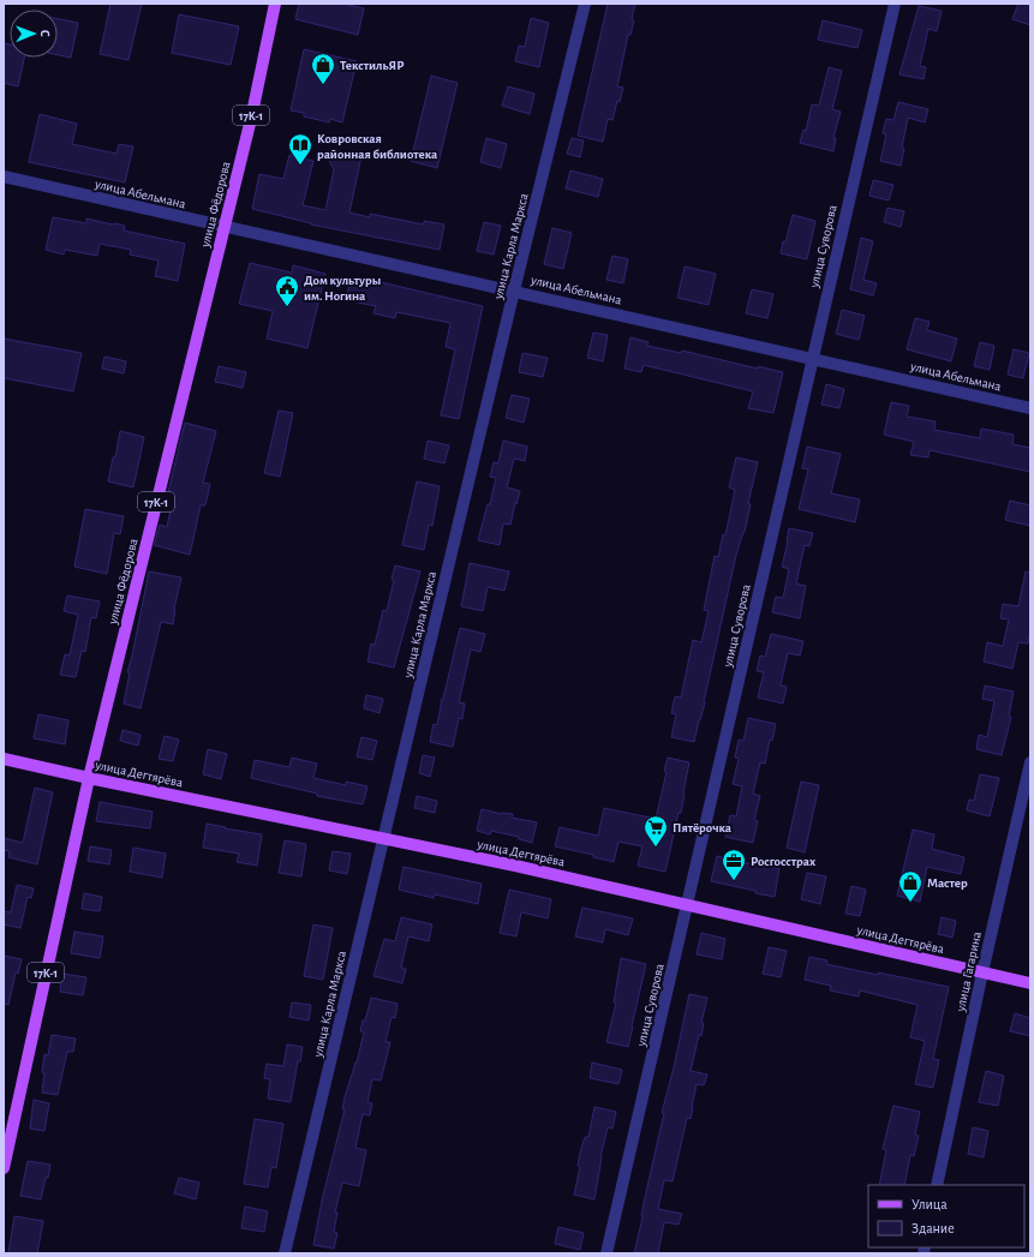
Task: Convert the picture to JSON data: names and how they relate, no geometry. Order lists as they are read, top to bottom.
{
  "streets": {
    "main road": ["17К-1", "улица Фёдорова", "улица Дегтярёва"],
    "street": [
      "улица Абельмана",
      "улица Карла Маркса",
      "улица Суворова",
      "улица Гагарина"
    ]
  },
  "crossings": [
    ["улица Абельмана", "улица Фёдорова"],
    ["улица Абельмана", "улица Карла Маркса"],
    ["улица Абельмана", "улица Суворова"],
    ["улица Фёдорова", "улица Дегтярёва"],
    ["улица Карла Маркса", "улица Дегтярёва"],
    ["улица Суворова", "улица Дегтярёва"],
    ["улица Дегтярёва", "улица Гагарина"]
  ],
  "places": {
    "shop": ["ТекстильЯР", "Мастер"],
    "library": ["Ковровская районная библиотека"],
    "public building": ["Дом культуры им. Ногина"],
    "supermarket": ["Пятёрочка"],
    "office": ["Росгосстрах"]
  },
  "legend": ["Улица", "Здание"],
  "north": "right"
}
